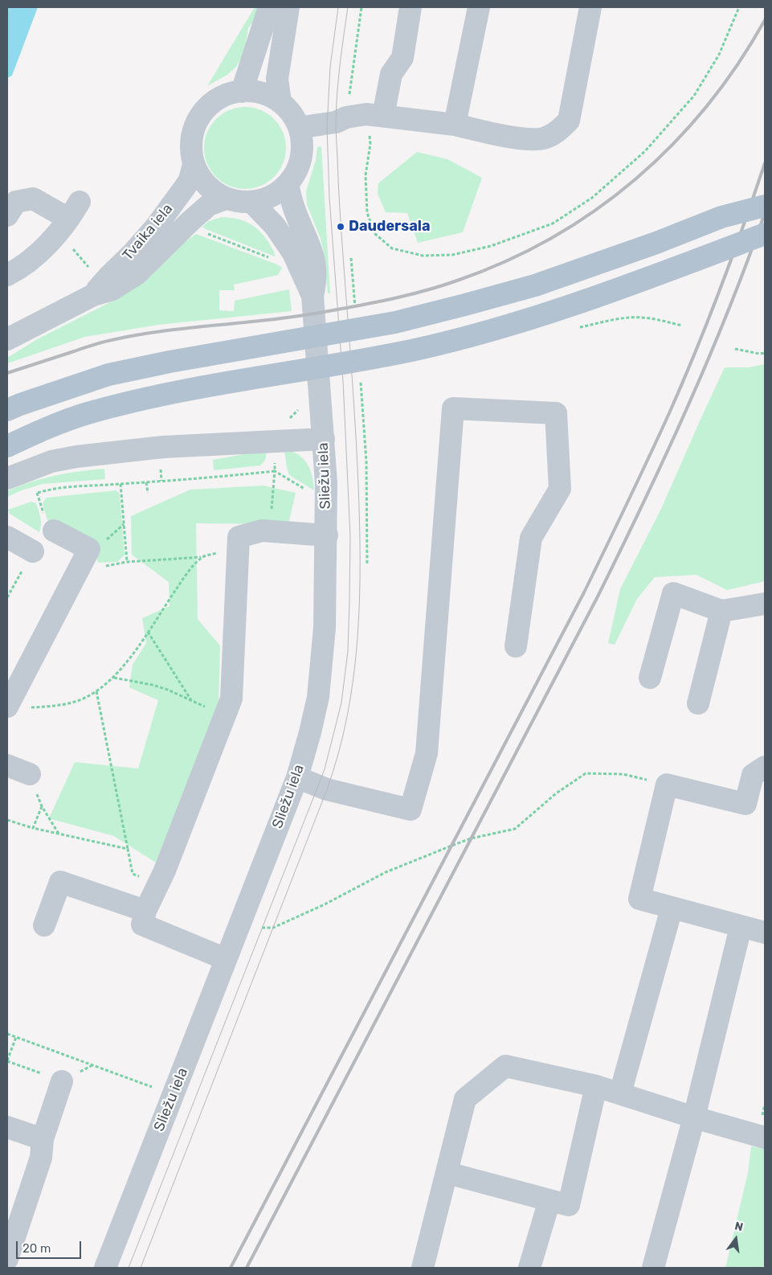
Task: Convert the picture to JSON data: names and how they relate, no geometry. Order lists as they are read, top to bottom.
{
  "streets": {
    "street": ["Tvaika iela", "Sliežu iela"]
  },
  "crossings": [
    ["Tvaika iela", "Sliežu iela"]
  ],
  "places": ["Daudersala"],
  "scale_bar": "20 m",
  "north": "top"
}
